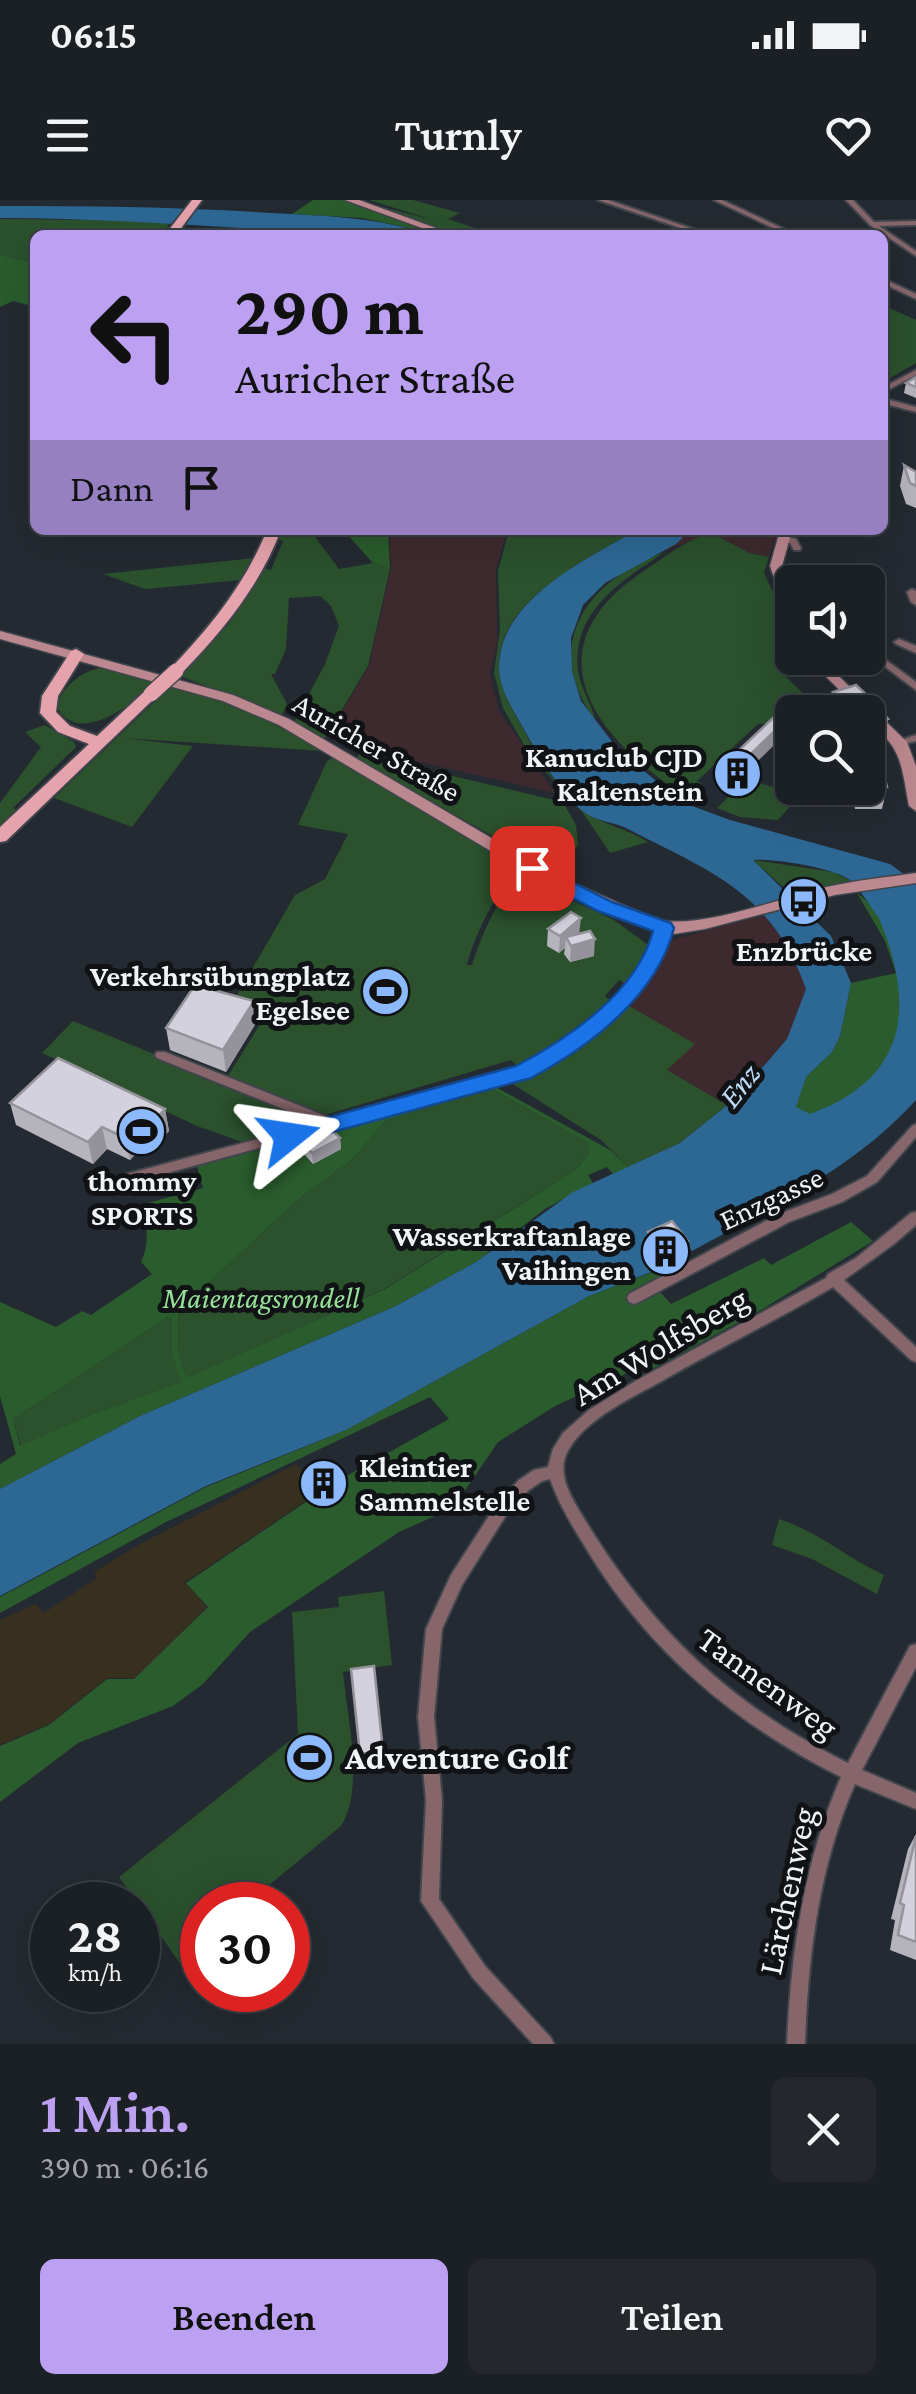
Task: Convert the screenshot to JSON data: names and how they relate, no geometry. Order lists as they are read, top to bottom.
{
  "streets": {
    "street": [
      "Auricher Straße",
      "Enzgasse",
      "Am Wolfsberg",
      "Tannenweg",
      "Lärchenweg"
    ]
  },
  "crossings": [
    ["Am Wolfsberg", "Tannenweg"],
    ["Tannenweg", "Lärchenweg"]
  ],
  "water": ["Enz"],
  "parks": ["Maientagsrondell"],
  "places": {
    "building": ["Kanuclub CJD Kaltenstein", "Wasserkraftanlage Vaihingen", "Kleintier Sammelstelle"],
    "bus stop": ["Enzbrücke"],
    "sports": ["Verkehrsübungplatz Egelsee", "thommy SPORTS", "Adventure Golf"]
  },
  "page": {
    "status": "06:15",
    "header": "Turnly",
    "turn": ["290 m", "Auricher Straße"],
    "then": "Dann",
    "speed": "28 km/h",
    "limit": "30",
    "heading": ["1 Min.", "390 m · 06:16"],
    "buttons": ["Beenden", "Teilen"]
  }
}
